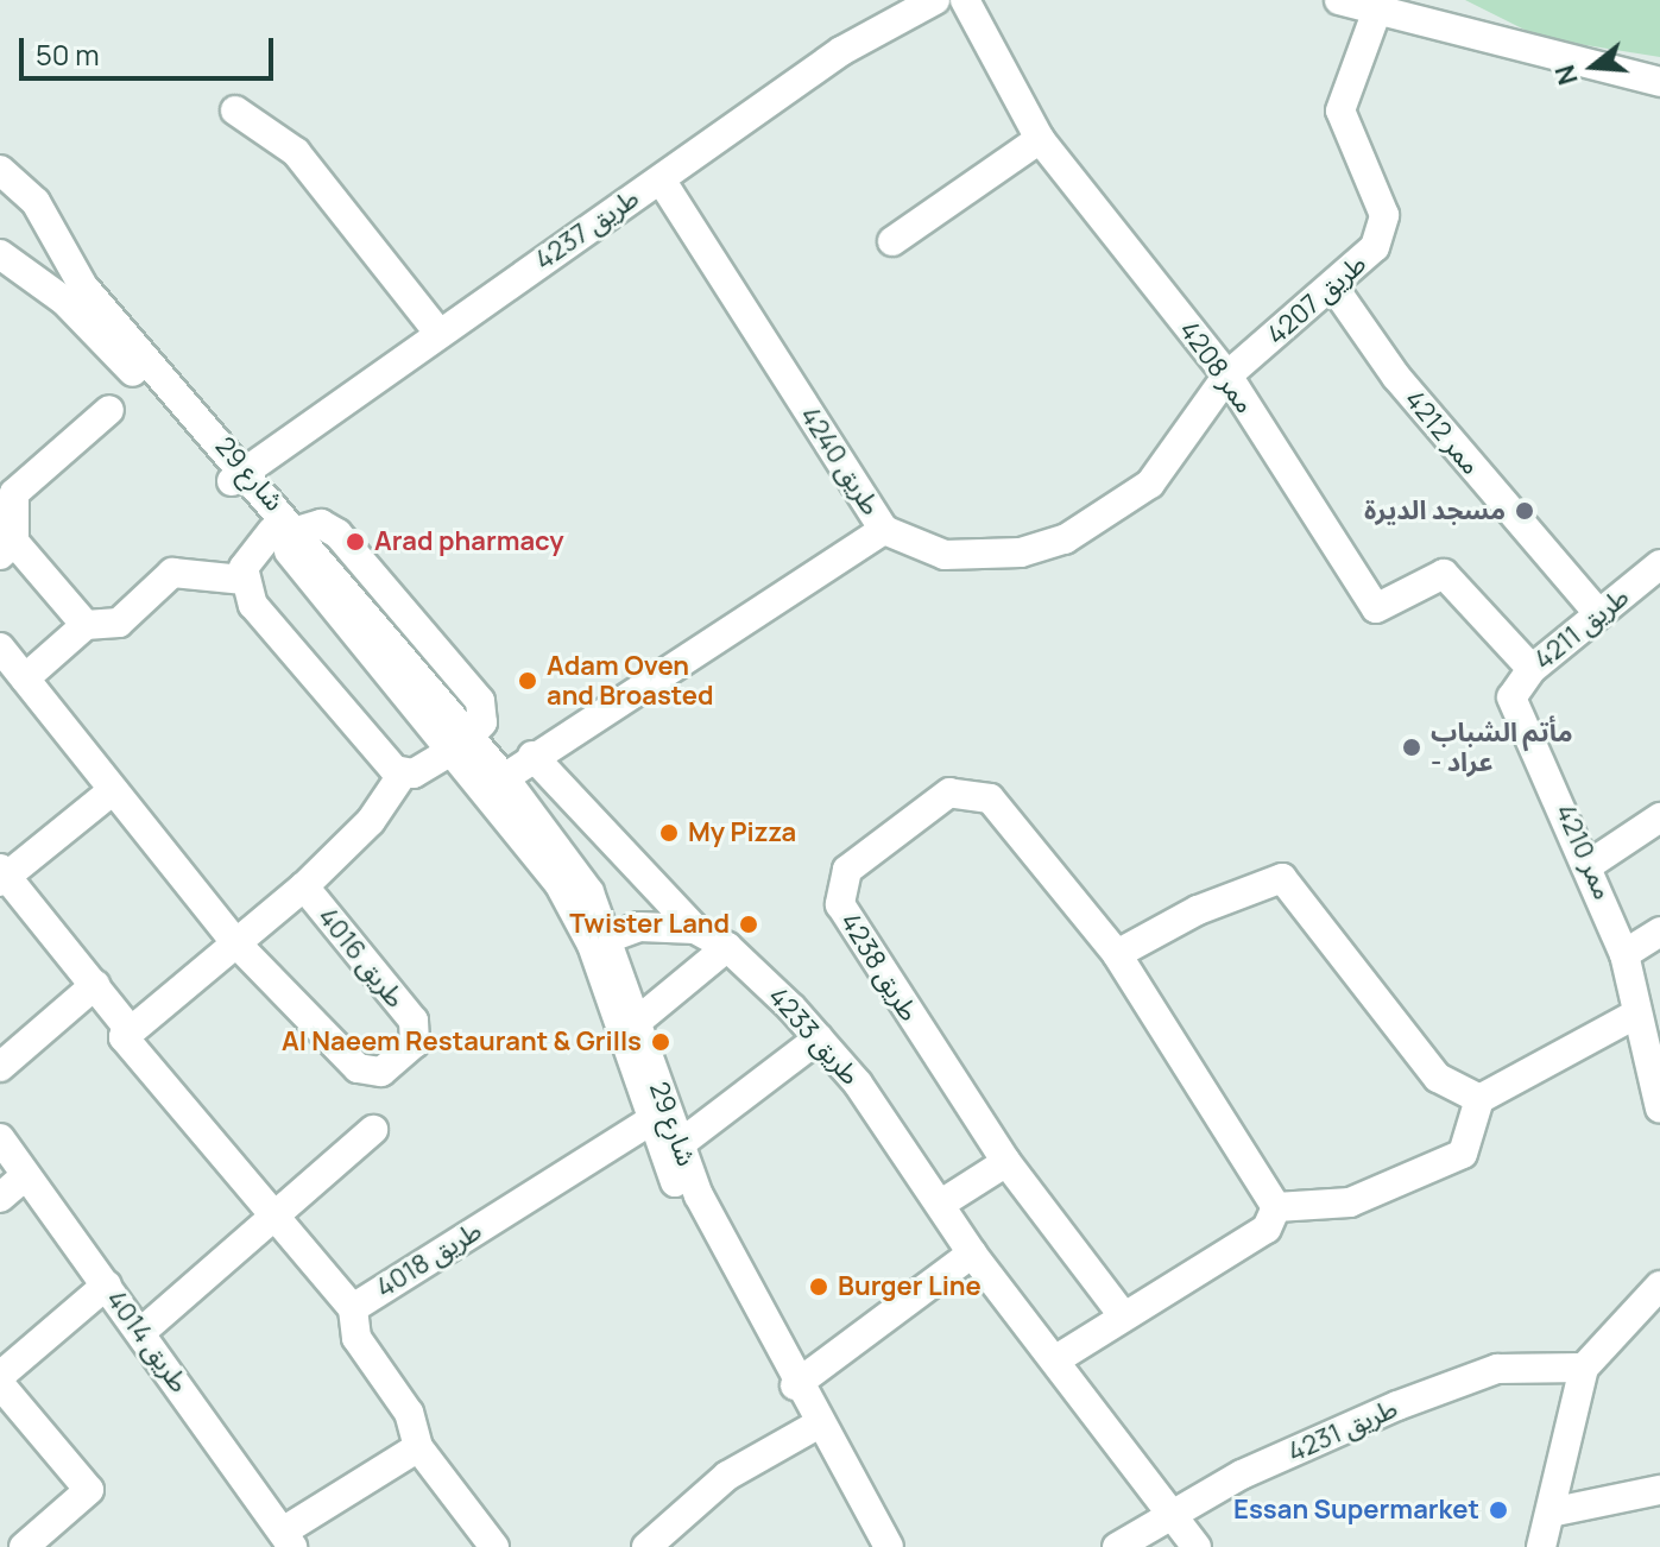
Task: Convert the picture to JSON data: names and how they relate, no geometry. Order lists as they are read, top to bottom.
{
  "streets": {
    "street": [
      "طريق 4237",
      "طريق 4207",
      "ممر 4208",
      "ممر 4212",
      "طريق 4240",
      "شارع 29",
      "طريق 4211",
      "ممر 4210",
      "طريق 4016",
      "طريق 4238",
      "طريق 4233",
      "طريق 4018",
      "طريق 4014",
      "طريق 4231"
    ]
  },
  "crossings": [
    ["طريق 4237", "طريق 4240"],
    ["طريق 4237", "شارع 29"],
    ["طريق 4207", "ممر 4208"],
    ["طريق 4207", "ممر 4212"],
    ["طريق 4207", "طريق 4240"],
    ["ممر 4208", "طريق 4240"],
    ["ممر 4208", "طريق 4211"],
    ["ممر 4212", "طريق 4211"],
    ["شارع 29", "طريق 4233"],
    ["شارع 29", "طريق 4018"],
    ["طريق 4211", "ممر 4210"],
    ["طريق 4233", "طريق 4231"]
  ],
  "places": [
    "مسجد الديرة",
    "Arad pharmacy",
    "Adam Oven and Broasted",
    "مأتم الشباب - عراد",
    "My Pizza",
    "Twister Land",
    "Al Naeem Restaurant & Grills",
    "Burger Line",
    "Essan Supermarket"
  ],
  "scale_bar": "50 m",
  "north": "left"
}
